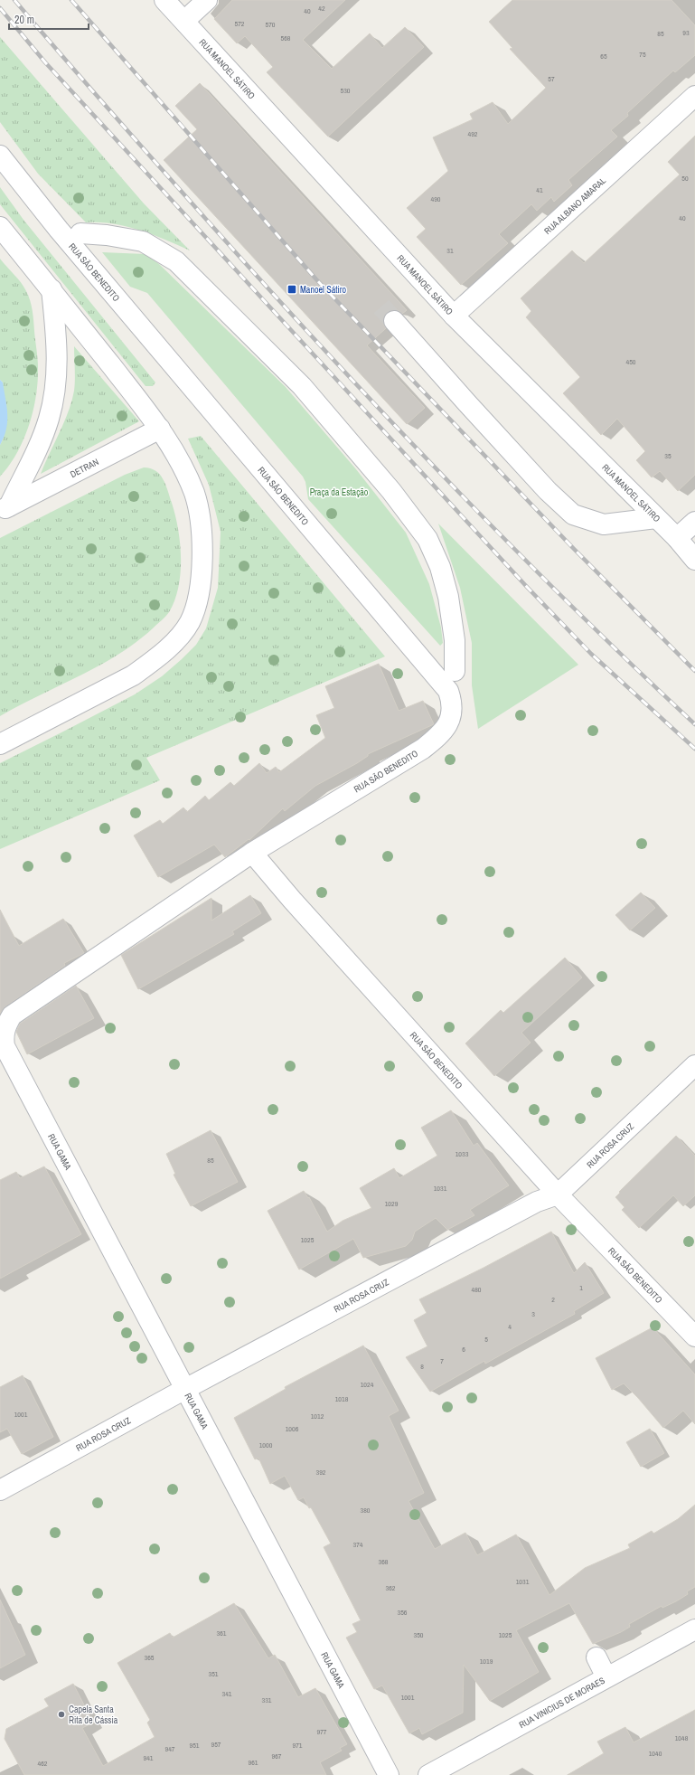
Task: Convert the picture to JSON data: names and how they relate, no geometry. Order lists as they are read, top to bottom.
{
  "streets": {
    "street": [
      "RUA MANOEL SÁTIRO",
      "RUA ALBANO AMARAL",
      "RUA SÃO BENEDITO",
      "DETRAN",
      "RUA ROSA CRUZ",
      "RUA GAMA",
      "RUA VINICIUS DE MORAES"
    ]
  },
  "crossings": [
    ["RUA MANOEL SÁTIRO", "RUA ALBANO AMARAL"],
    ["RUA SÃO BENEDITO", "RUA ROSA CRUZ"],
    ["RUA SÃO BENEDITO", "RUA GAMA"],
    ["RUA ROSA CRUZ", "RUA GAMA"]
  ],
  "parks": ["Praça da Estação"],
  "places": {
    "transit": ["Manoel Sátiro"],
    "other": ["Capela Santa Rita de Cássia"]
  },
  "house_numbers": [
    "42",
    "40",
    "572",
    "570",
    "93",
    "85",
    "568",
    "75",
    "65",
    "57",
    "530",
    "492",
    "50",
    "41",
    "490",
    "40",
    "31",
    "450",
    "35",
    "1033",
    "85",
    "1031",
    "1029",
    "1025",
    "1",
    "480",
    "2",
    "3",
    "4",
    "5",
    "6",
    "7",
    "8",
    "1024",
    "1018",
    "1001",
    "1012",
    "1006",
    "1000",
    "392",
    "380",
    "374",
    "368",
    "1031",
    "362",
    "356",
    "361",
    "350",
    "1025",
    "365",
    "1019",
    "351",
    "341",
    "1001",
    "331",
    "977",
    "1048",
    "957",
    "951",
    "971",
    "947",
    "1040",
    "967",
    "941",
    "961",
    "462"
  ],
  "scale_bar": "20 m"
}
